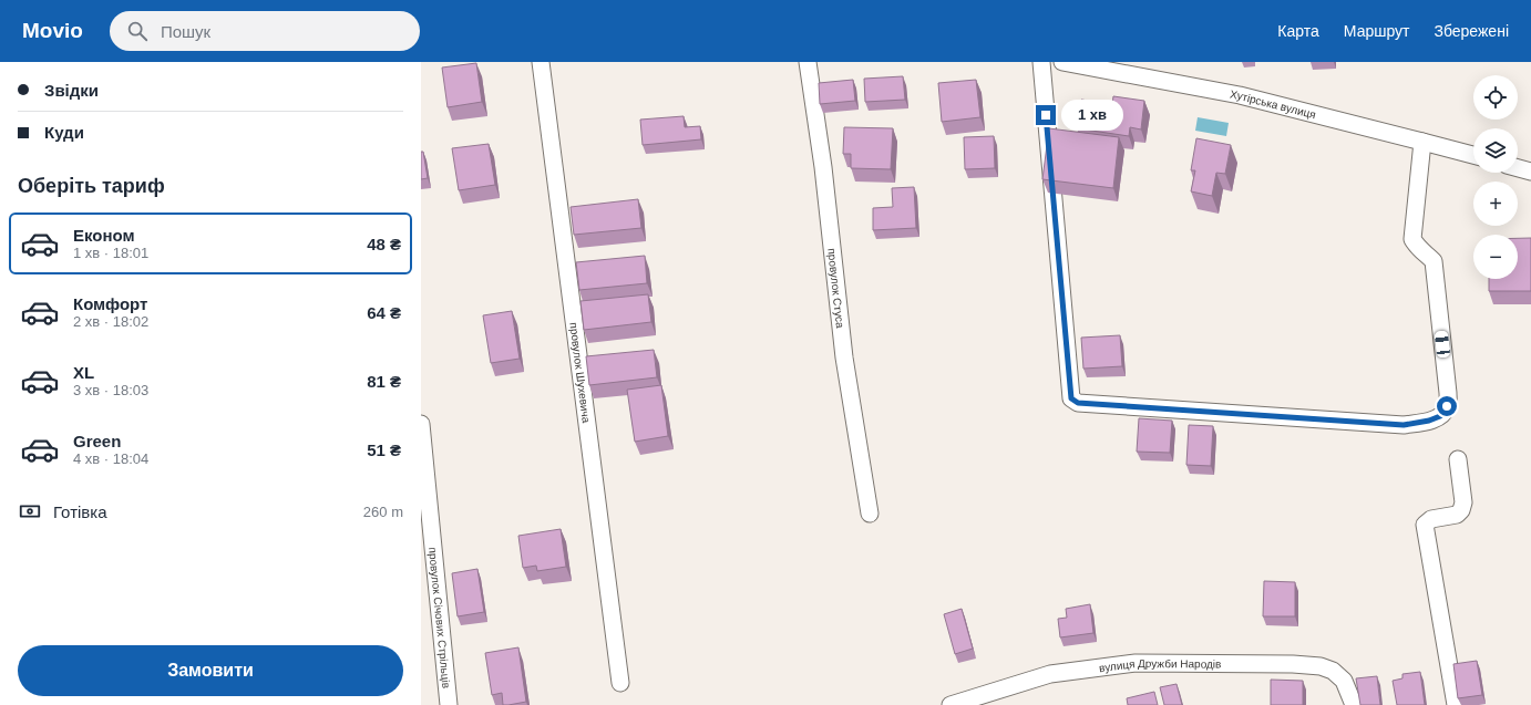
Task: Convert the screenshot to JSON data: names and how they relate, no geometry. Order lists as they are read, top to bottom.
{
  "streets": {
    "street": [
      "Хутірська вулиця",
      "провулок Стуса",
      "провулок Шухевича",
      "провулок Січових Стрільців",
      "вулиця Дружби Народів"
    ]
  },
  "page": {
    "header": "Movio",
    "search": "Пошук",
    "nav": ["Карта", "Маршрут", "Збережені"],
    "banner": ["Звідки", "Куди"],
    "map_buttons": ["+", "−"],
    "bubble": "1 хв",
    "heading": "Оберіть тариф",
    "list": [
      {
        "name": "Економ",
        "note": "1 хв · 18:01",
        "value": "48 ₴"
      },
      {
        "name": "Комфорт",
        "note": "2 хв · 18:02",
        "value": "64 ₴"
      },
      {
        "name": "XL",
        "note": "3 хв · 18:03",
        "value": "81 ₴"
      },
      {
        "name": "Green",
        "note": "4 хв · 18:04",
        "value": "51 ₴"
      }
    ],
    "pay": ["Готівка", "260 m"],
    "buttons": "Замовити"
  }
}
